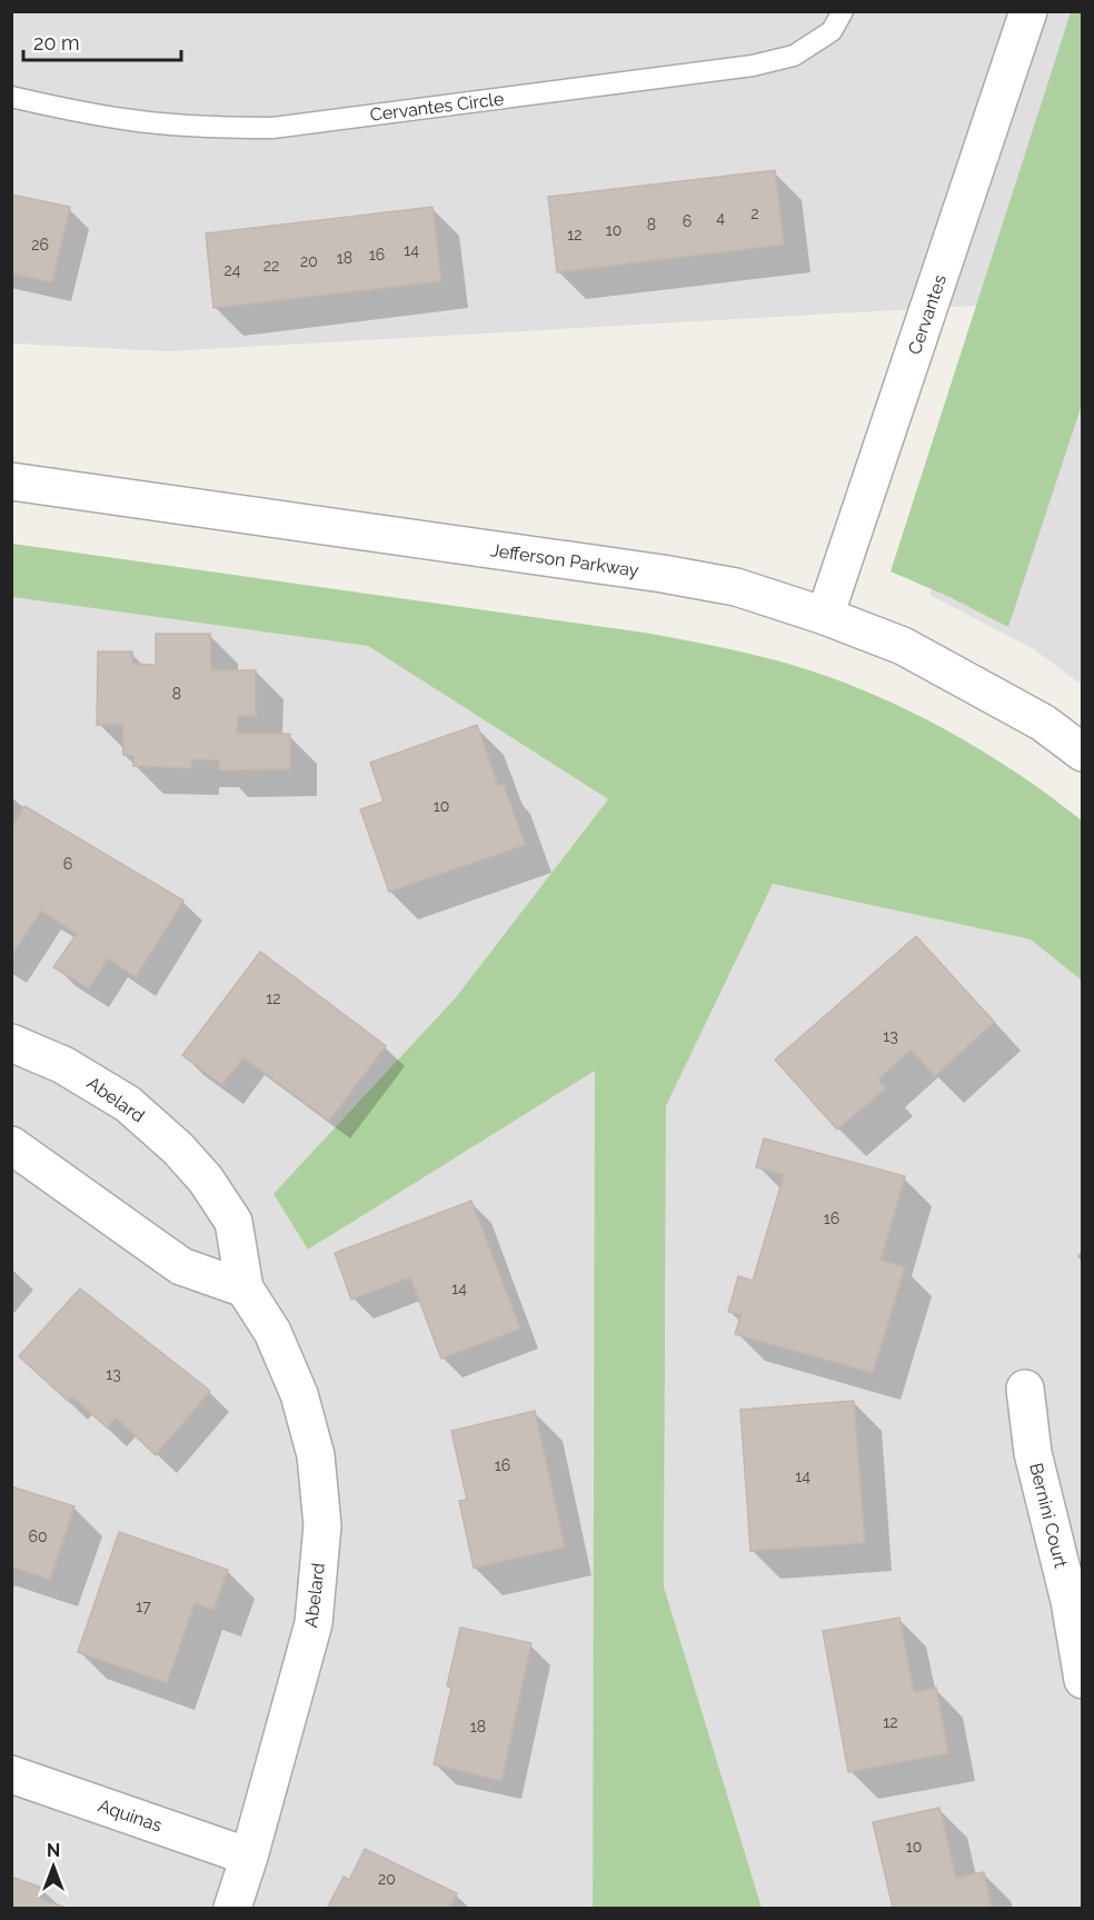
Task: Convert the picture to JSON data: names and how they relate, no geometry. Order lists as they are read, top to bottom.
{
  "streets": {
    "street": [
      "Cervantes",
      "Jefferson Parkway",
      "Abelard",
      "Bernini Court",
      "Aquinas"
    ],
    "lane": ["Cervantes Circle"]
  },
  "crossings": [
    ["Cervantes", "Jefferson Parkway"],
    ["Abelard", "Aquinas"]
  ],
  "house_numbers": [
    "2",
    "4",
    "6",
    "8",
    "10",
    "12",
    "26",
    "14",
    "16",
    "18",
    "20",
    "22",
    "24",
    "8",
    "10",
    "6",
    "12",
    "13",
    "16",
    "14",
    "13",
    "16",
    "14",
    "60",
    "17",
    "12",
    "18",
    "10",
    "20"
  ],
  "scale_bar": "20 m",
  "north": "top"
}
